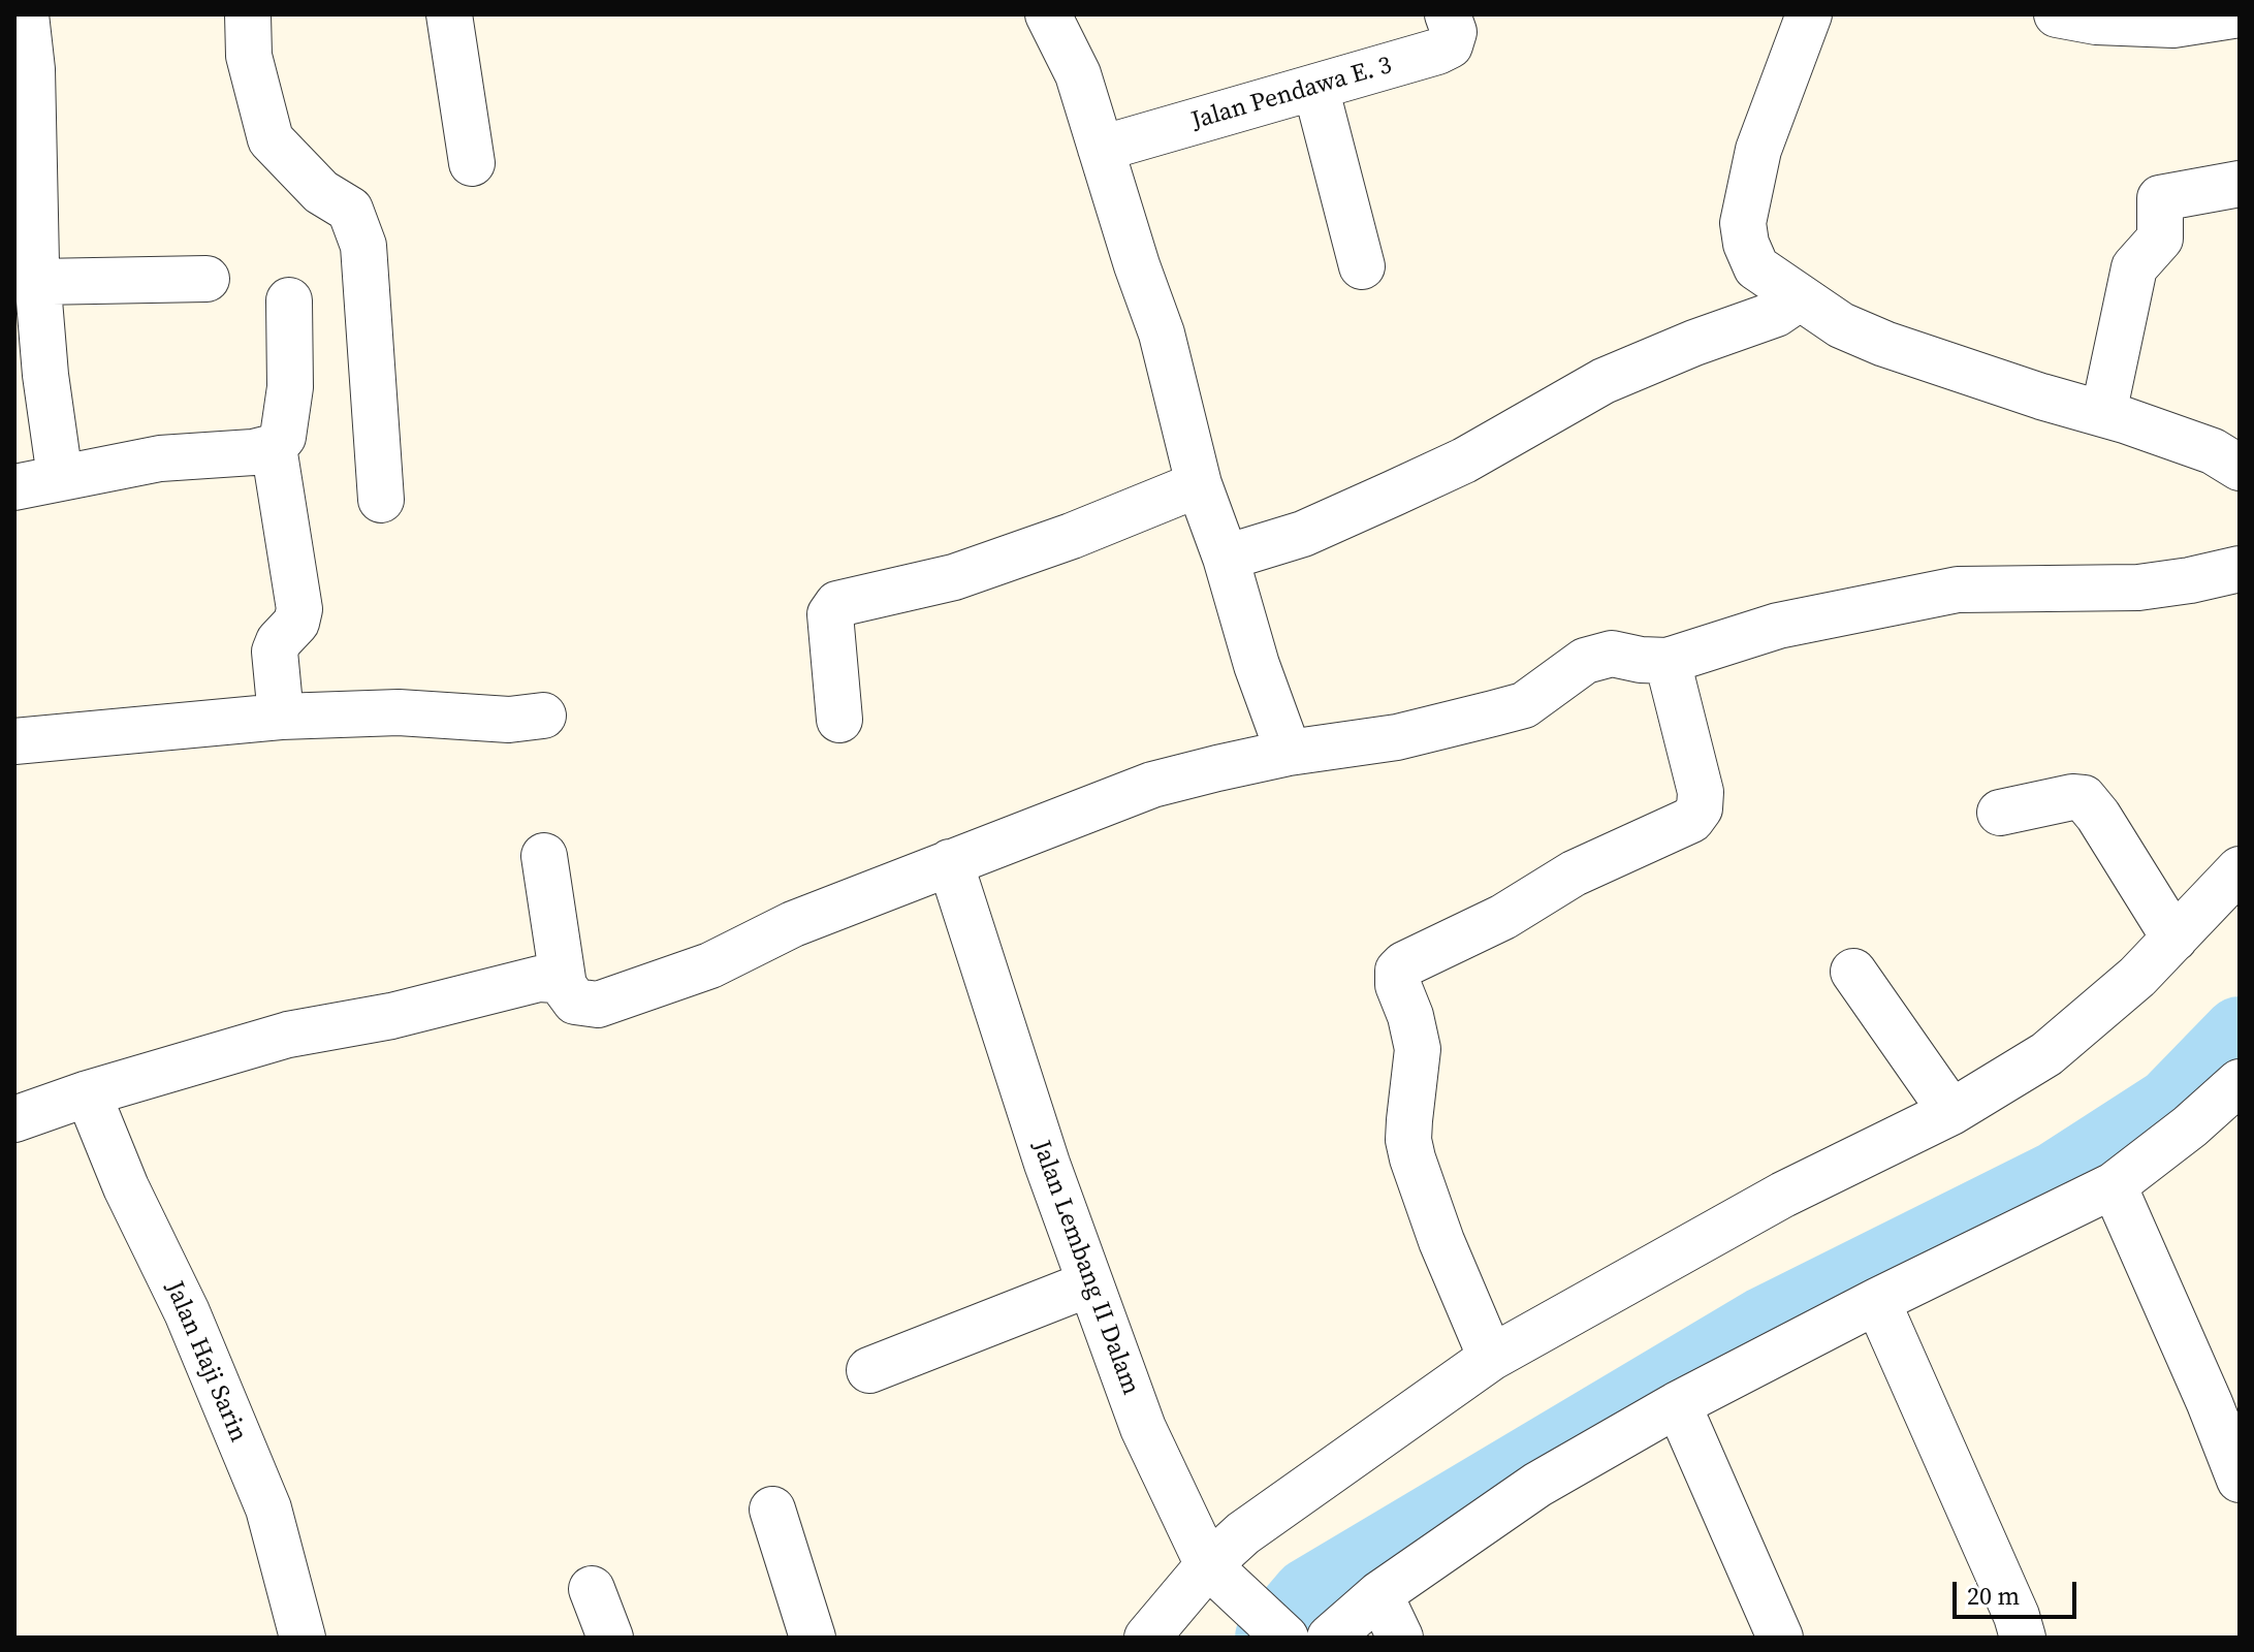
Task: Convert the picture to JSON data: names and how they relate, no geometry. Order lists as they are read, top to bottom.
{
  "streets": {
    "street": ["Jalan Pendawa E. 3", "Jalan Lembang II Dalam", "Jalan Haji Sarin"]
  },
  "scale_bar": "20 m"
}
